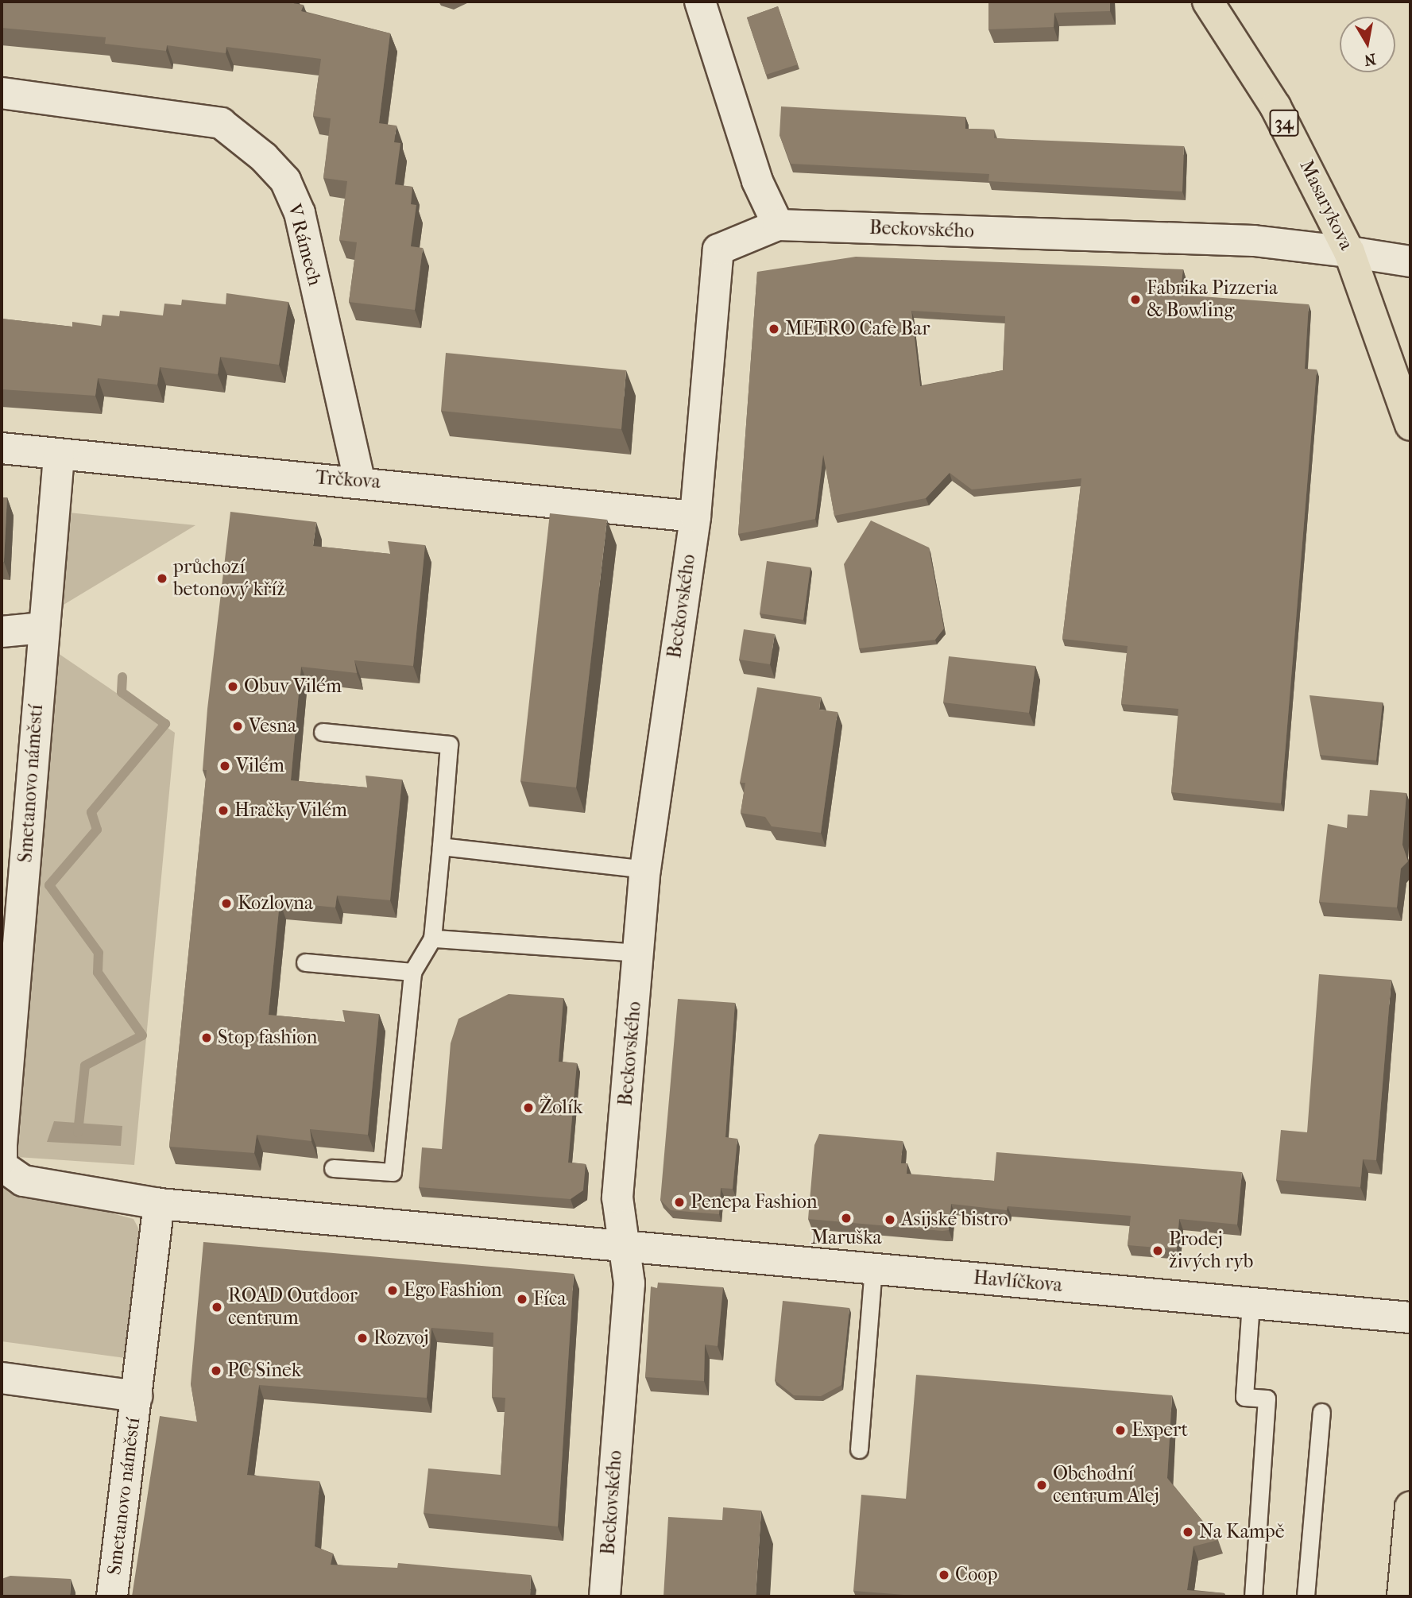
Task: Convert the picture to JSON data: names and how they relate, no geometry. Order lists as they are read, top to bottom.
{
  "streets": {
    "main road": ["34", "Masarykova"],
    "street": [
      "Beckovského",
      "V Rámech",
      "Trčkova",
      "Smetanovo náměstí",
      "Havlíčkova"
    ]
  },
  "crossings": [
    ["Masarykova", "Beckovského"],
    ["Beckovského", "Trčkova"],
    ["Beckovského", "Havlíčkova"],
    ["V Rámech", "Trčkova"],
    ["Trčkova", "Smetanovo náměstí"],
    ["Smetanovo náměstí", "Havlíčkova"]
  ],
  "places": [
    "Fabrika Pizzeria & Bowling",
    "METRO Cafe Bar",
    "průchozí betonový kříž",
    "Obuv Vilém",
    "Vesna",
    "Vilém",
    "Hračky Vilém",
    "Kozlovna",
    "Stop fashion",
    "Žolík",
    "Penepa Fashion",
    "Maruška",
    "Asijské bistro",
    "Prodej živých ryb",
    "Ego Fashion",
    "Fíca",
    "ROAD Outdoor centrum",
    "Rozvoj",
    "PC Sinek",
    "Expert",
    "Obchodní centrum Alej",
    "Na Kampě",
    "Coop"
  ],
  "north": "bottom"
}
